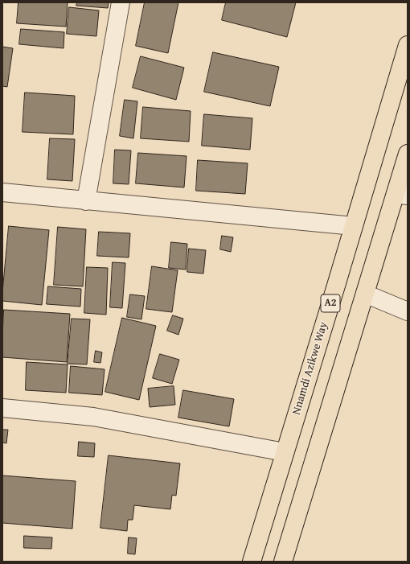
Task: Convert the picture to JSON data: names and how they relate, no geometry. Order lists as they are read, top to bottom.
{
  "streets": {
    "highway": ["A2", "Nnamdi Azikwe Way"]
  }
}
